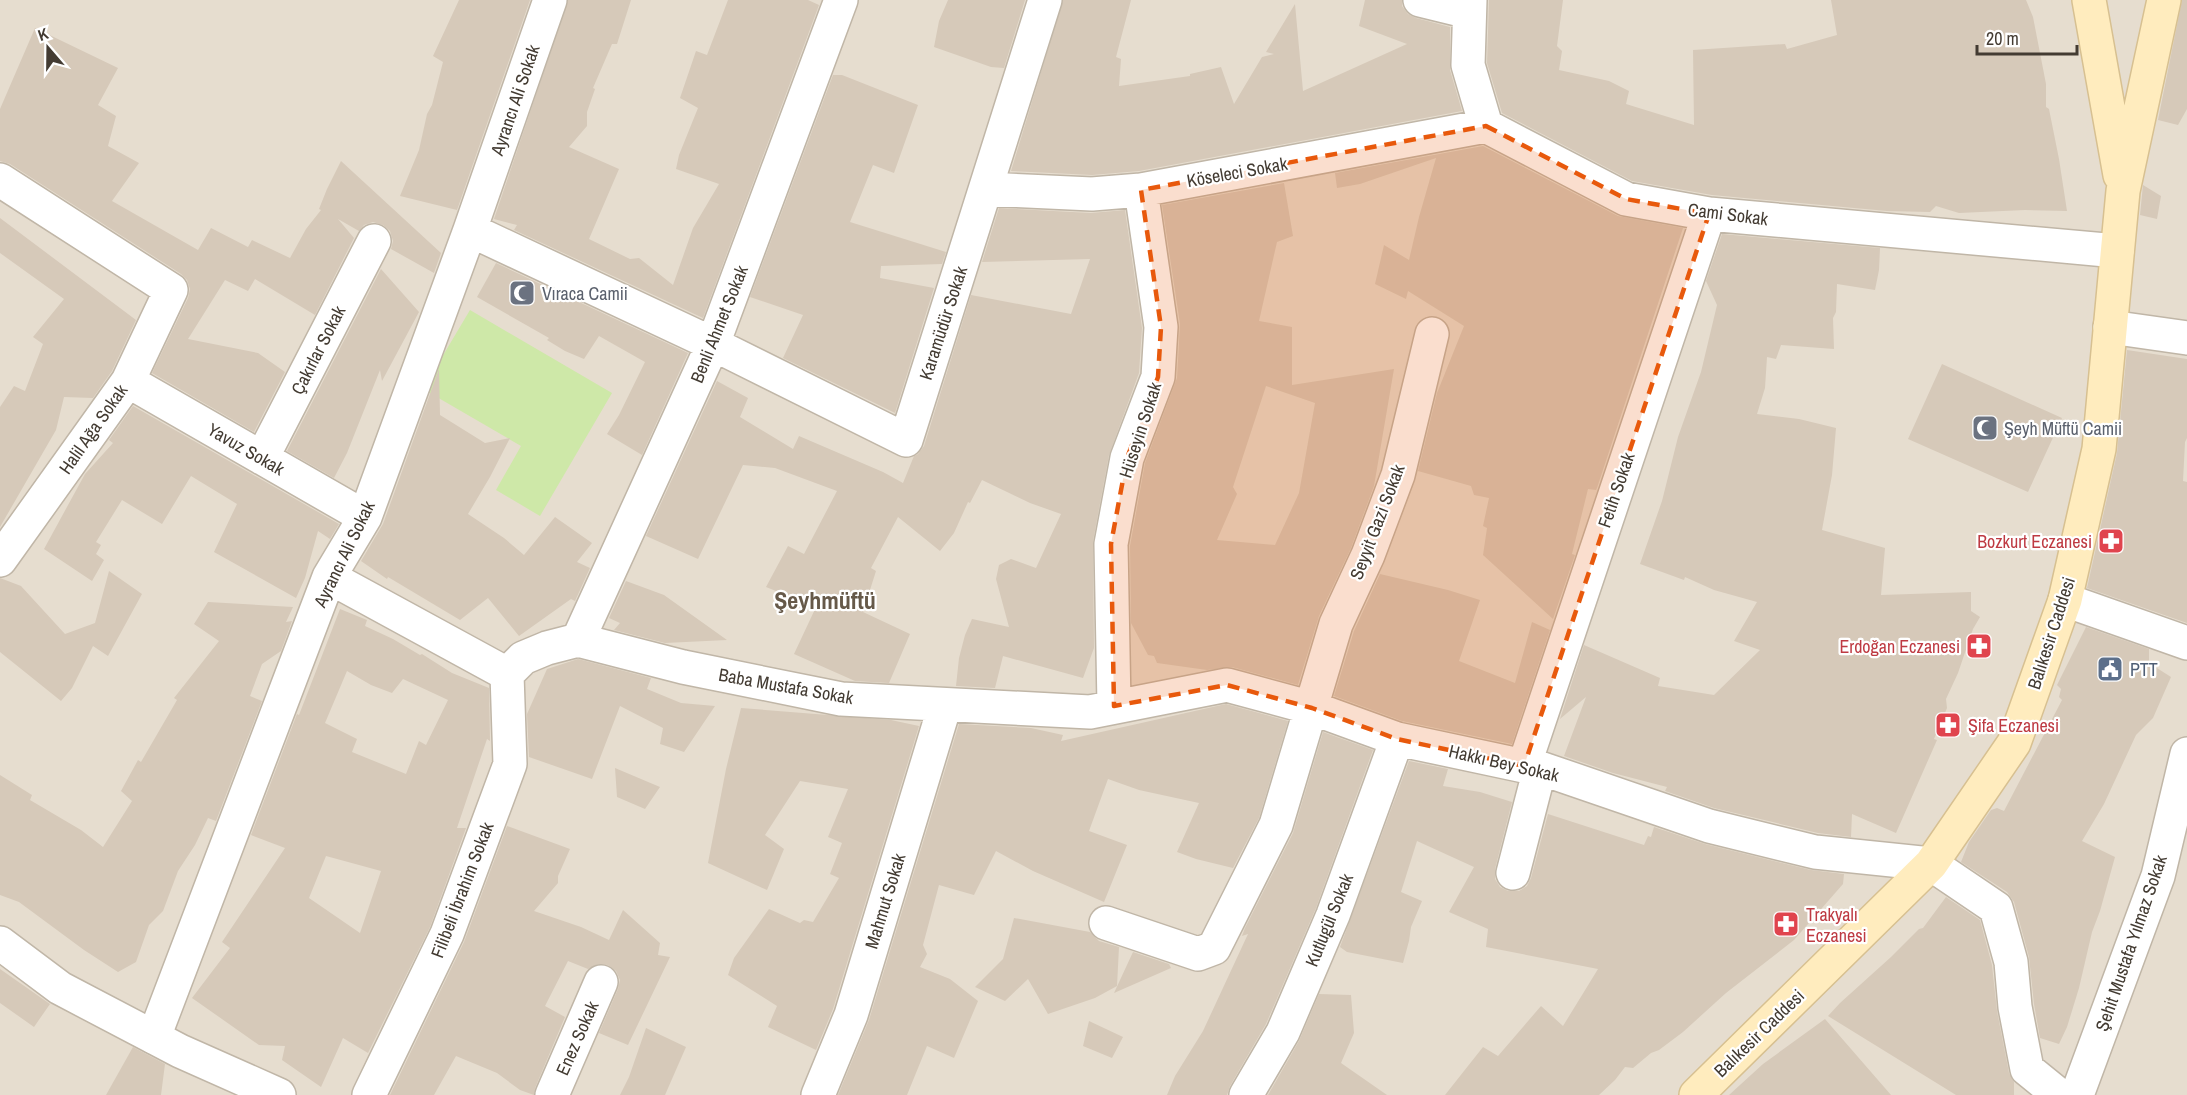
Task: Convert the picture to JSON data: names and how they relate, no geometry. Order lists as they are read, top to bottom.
{
  "streets": {
    "main road": ["Balıkesir Caddesi"],
    "street": [
      "Ayrancı Ali Sokak",
      "Köseleci Sokak",
      "Cami Sokak",
      "Karamüdür Sokak",
      "Benli Ahmet Sokak",
      "Çakırlar Sokak",
      "Halil Ağa Sokak",
      "Hüseyin Sokak",
      "Yavuz Sokak",
      "Fetih Sokak",
      "Seyyit Gazi Sokak",
      "Baba Mustafa Sokak",
      "Hakkı Bey Sokak",
      "Filibeli İbrahim Sokak",
      "Mahmut Sokak",
      "Kutlugül Sokak",
      "Şehit Mustafa Yılmaz Sokak",
      "Enez Sokak"
    ]
  },
  "crossings": [
    ["Ayrancı Ali Sokak", "Yavuz Sokak"],
    ["Köseleci Sokak", "Cami Sokak"],
    ["Köseleci Sokak", "Karamüdür Sokak"],
    ["Köseleci Sokak", "Hüseyin Sokak"],
    ["Cami Sokak", "Fetih Sokak"],
    ["Cami Sokak", "Balıkesir Caddesi"],
    ["Karamüdür Sokak", "Benli Ahmet Sokak"],
    ["Benli Ahmet Sokak", "Baba Mustafa Sokak"],
    ["Çakırlar Sokak", "Yavuz Sokak"],
    ["Halil Ağa Sokak", "Yavuz Sokak"],
    ["Hüseyin Sokak", "Baba Mustafa Sokak"],
    ["Hüseyin Sokak", "Hakkı Bey Sokak"],
    ["Fetih Sokak", "Hakkı Bey Sokak"],
    ["Seyyit Gazi Sokak", "Hakkı Bey Sokak"],
    ["Balıkesir Caddesi", "Hakkı Bey Sokak"],
    ["Baba Mustafa Sokak", "Hakkı Bey Sokak"],
    ["Baba Mustafa Sokak", "Filibeli İbrahim Sokak"],
    ["Baba Mustafa Sokak", "Mahmut Sokak"],
    ["Hakkı Bey Sokak", "Kutlugül Sokak"]
  ],
  "districts": ["Şeyhmüftü"],
  "places": {
    "mosque": ["Vıraca Camii", "Şeyh Müftü Camii"],
    "pharmacy": [
      "Bozkurt Eczanesi",
      "Erdoğan Eczanesi",
      "Şifa Eczanesi",
      "Trakyalı Eczanesi"
    ],
    "public building": ["PTT"]
  },
  "scale_bar": "20 m",
  "north": "top"
}
